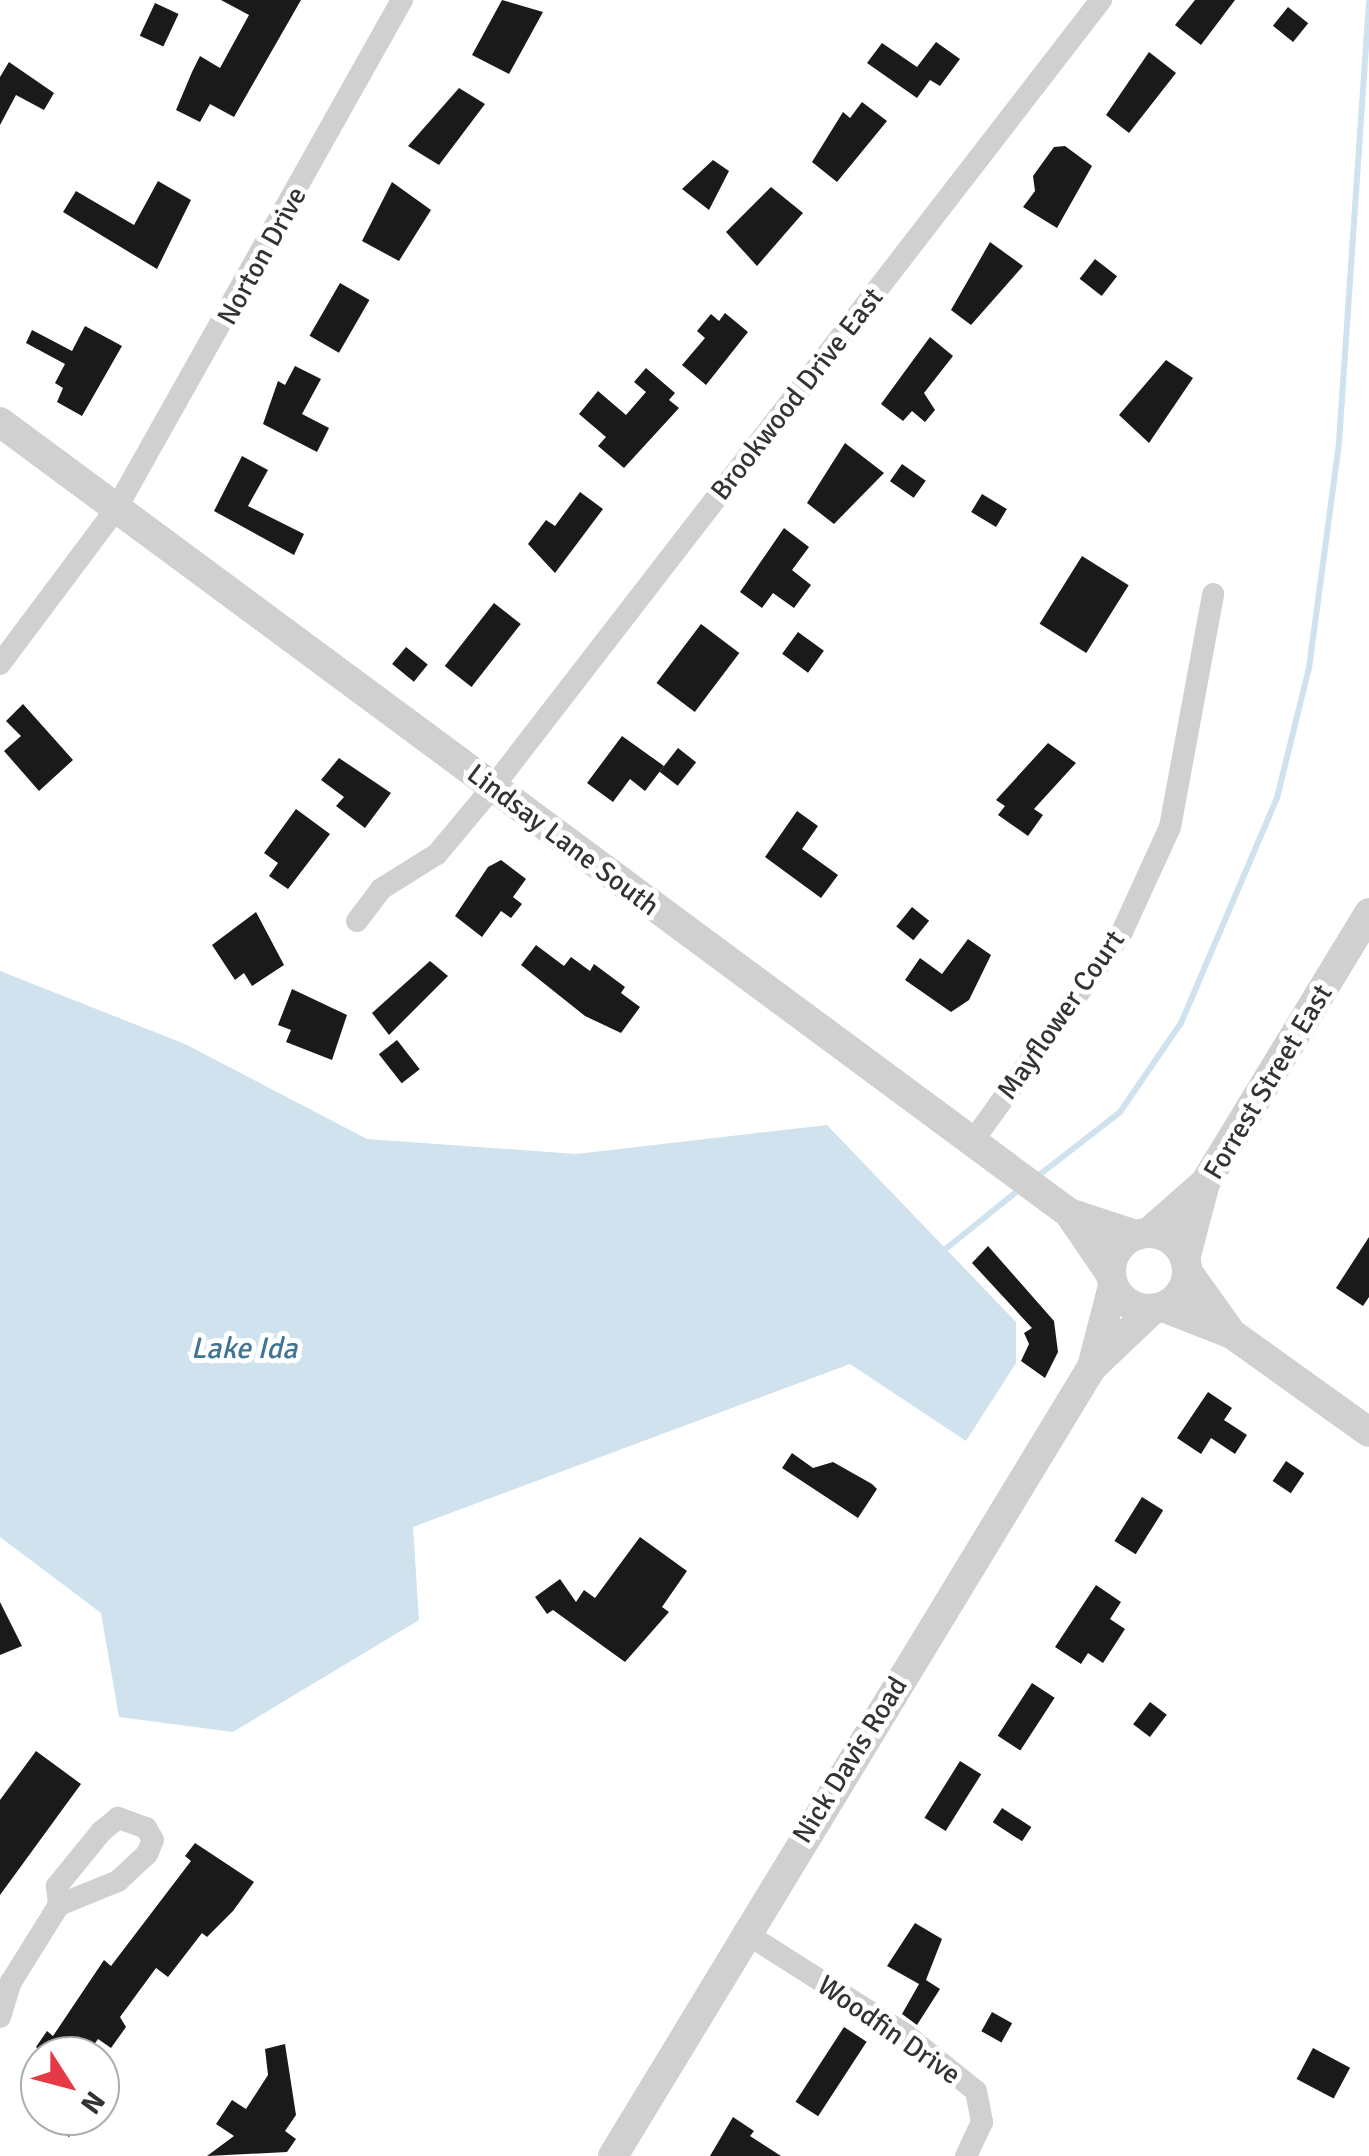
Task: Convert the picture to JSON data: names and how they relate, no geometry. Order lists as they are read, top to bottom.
{
  "streets": {
    "street": [
      "Norton Drive",
      "Brookwood Drive East",
      "Lindsay Lane South",
      "Mayflower Court",
      "Forrest Street East",
      "Nick Davis Road",
      "Woodfin Drive"
    ]
  },
  "crossings": [
    ["Norton Drive", "Lindsay Lane South"],
    ["Brookwood Drive East", "Lindsay Lane South"],
    ["Lindsay Lane South", "Mayflower Court"],
    ["Lindsay Lane South", "Forrest Street East"],
    ["Lindsay Lane South", "Nick Davis Road"],
    ["Forrest Street East", "Nick Davis Road"],
    ["Nick Davis Road", "Woodfin Drive"]
  ],
  "water": ["Lake Ida"],
  "north": "bottom right"
}
